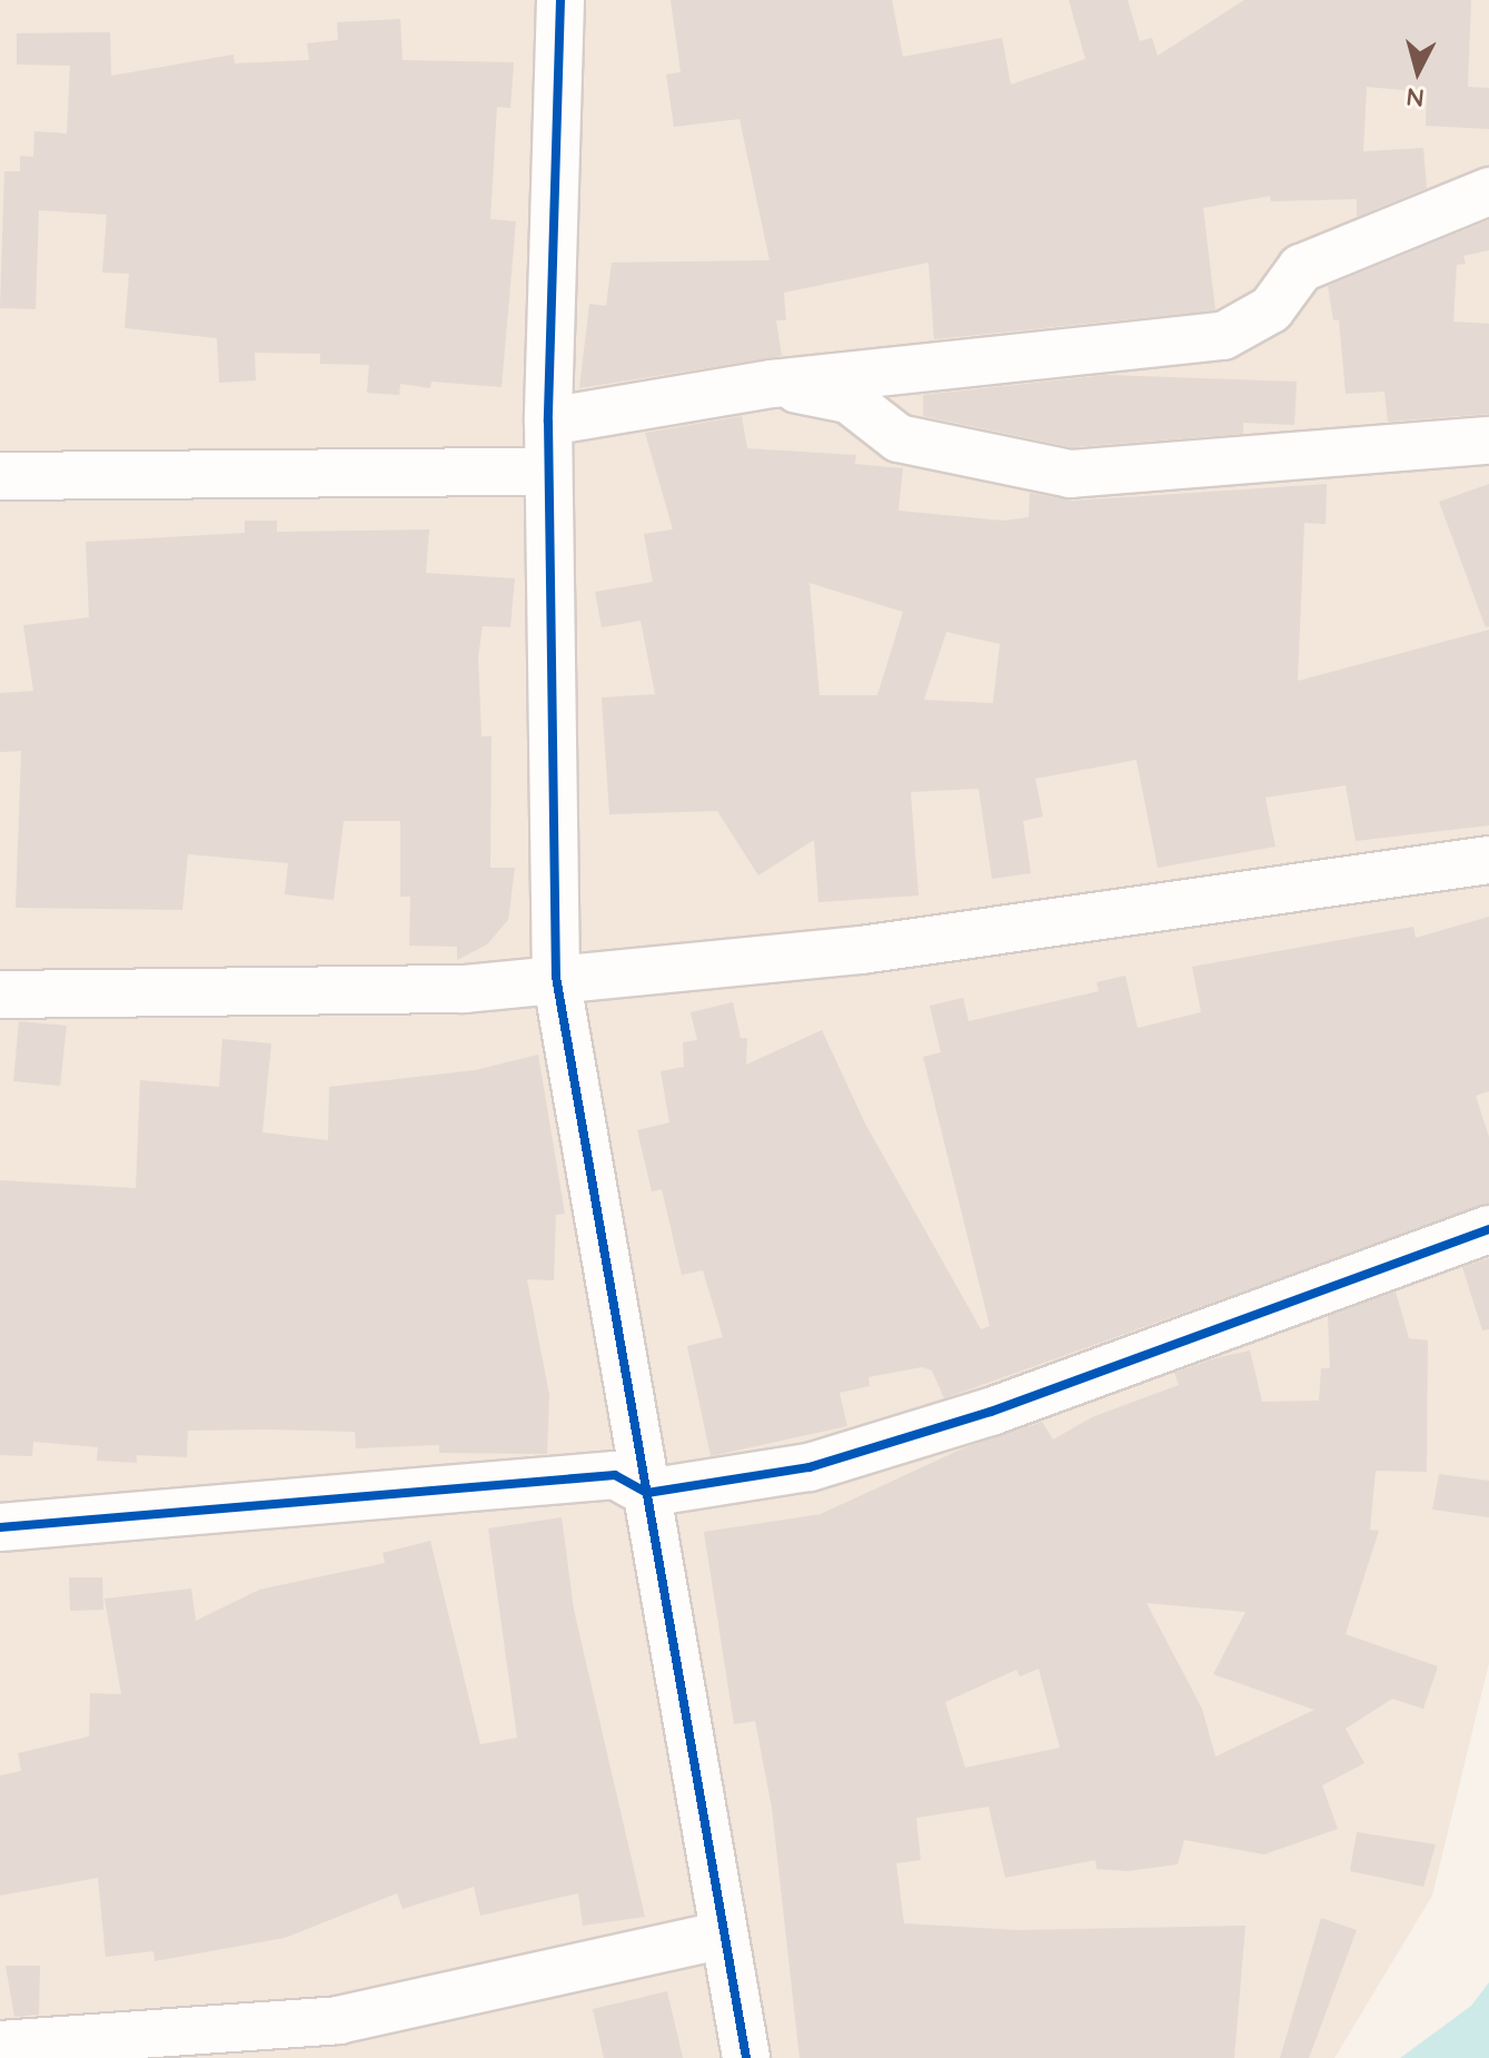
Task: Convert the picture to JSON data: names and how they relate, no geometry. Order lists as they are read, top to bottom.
{
  "north": "bottom"
}
